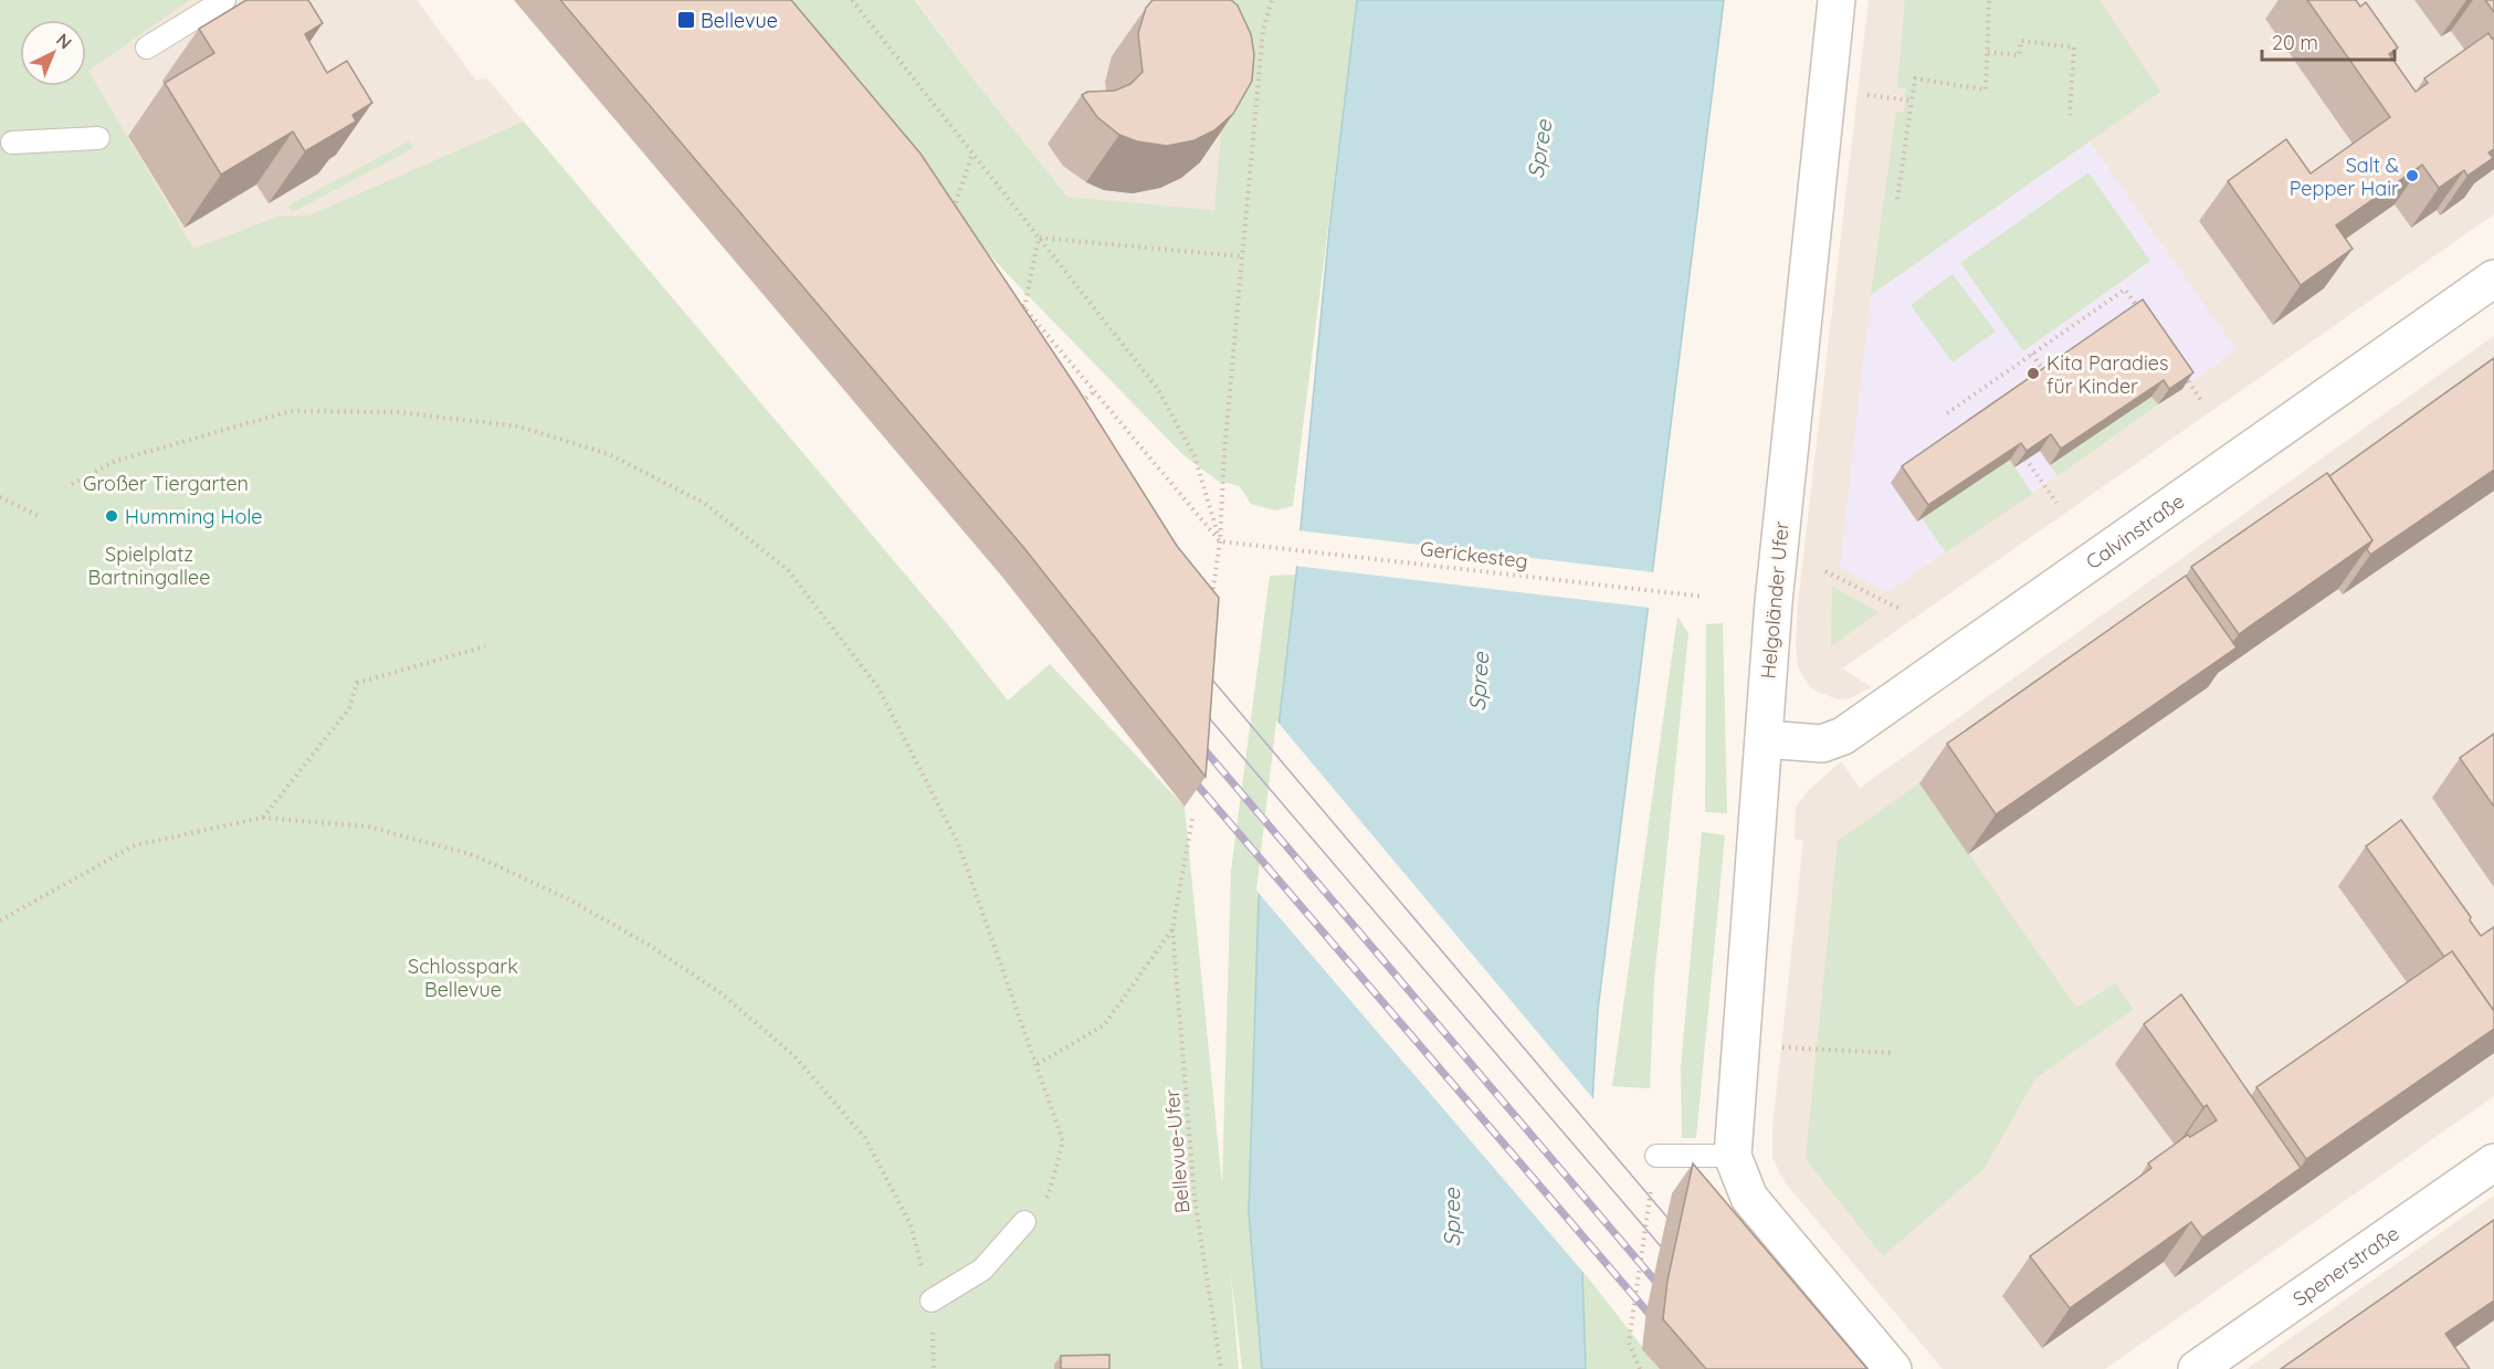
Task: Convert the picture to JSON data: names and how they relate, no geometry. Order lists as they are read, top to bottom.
{
  "streets": {
    "street": ["Calvinstraße", "Helgoländer Ufer", "Spenerstraße"],
    "path": ["Gerickesteg", "Bellevue-Ufer"]
  },
  "crossings": [
    ["Calvinstraße", "Helgoländer Ufer"]
  ],
  "water": ["Spree"],
  "parks": ["Großer Tiergarten", "Spielplatz Bartningallee", "Schlosspark Bellevue"],
  "places": {
    "transit": ["Bellevue"],
    "other": ["Salt & Pepper Hair", "Kita Paradies für Kinder", "Humming Hole"]
  },
  "scale_bar": "20 m",
  "north": "top right"
}
